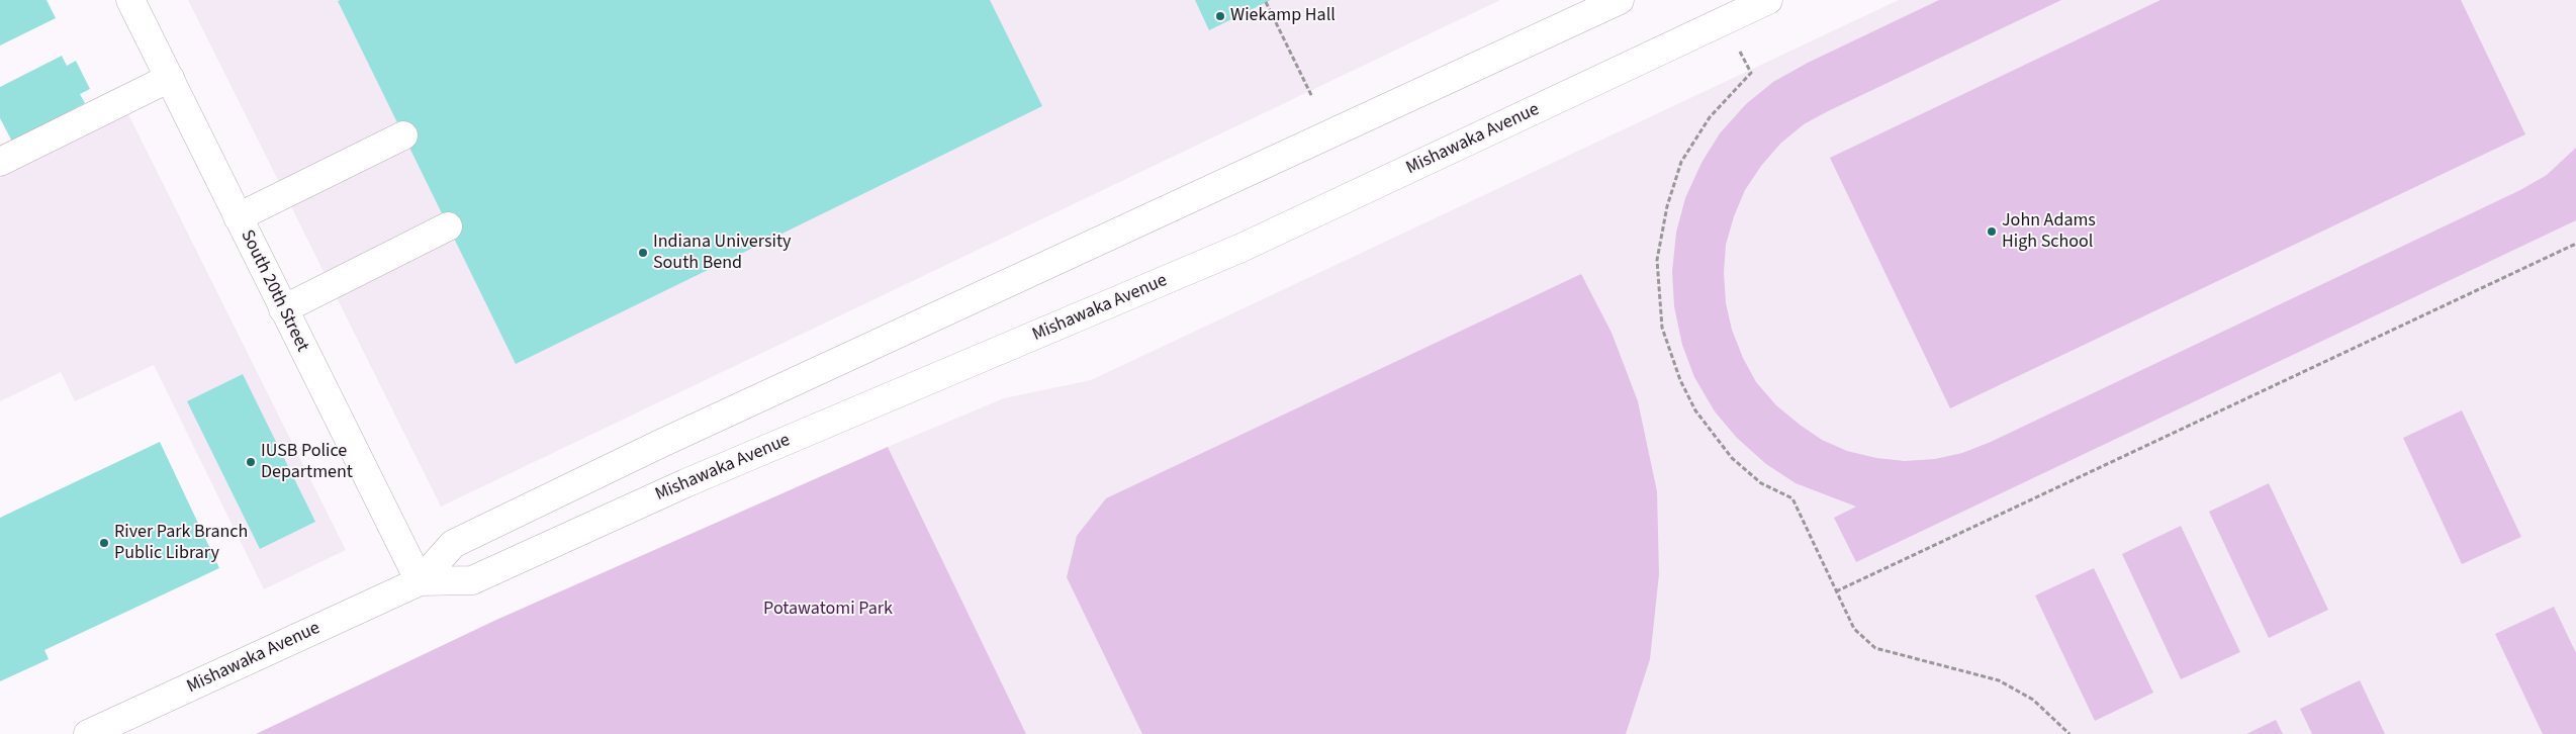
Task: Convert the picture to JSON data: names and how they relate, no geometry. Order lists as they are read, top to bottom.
{
  "streets": {
    "main road": ["Mishawaka Avenue", "South 20th Street"]
  },
  "crossings": [
    ["Mishawaka Avenue", "South 20th Street"]
  ],
  "parks": ["Potawatomi Park"],
  "places": [
    "Wiekamp Hall",
    "John Adams High School",
    "Indiana University South Bend",
    "IUSB Police Department",
    "River Park Branch Public Library"
  ]
}
